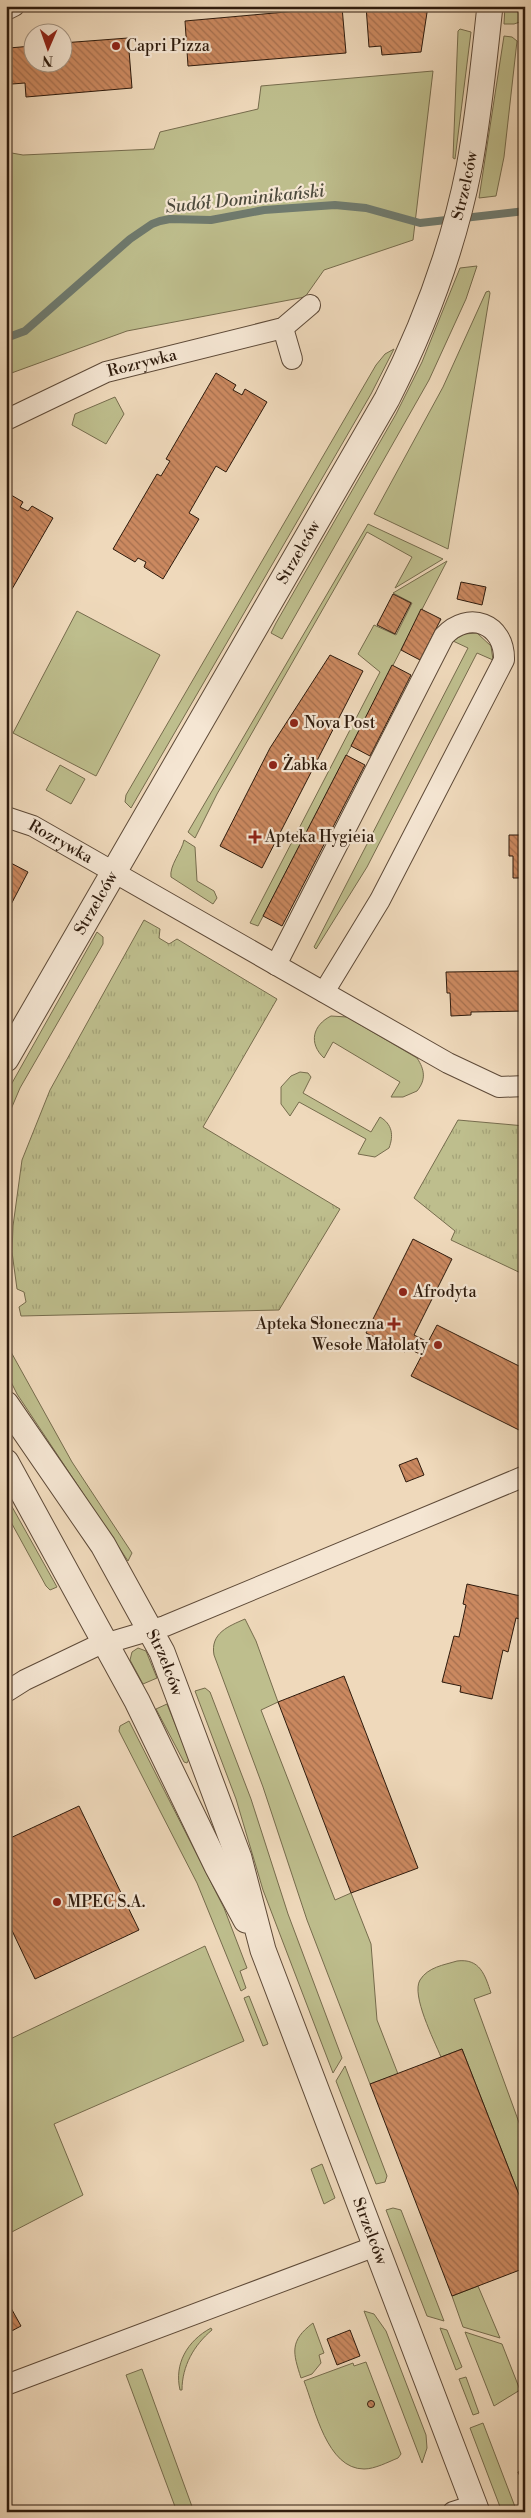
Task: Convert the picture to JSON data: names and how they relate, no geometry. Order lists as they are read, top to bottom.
{
  "streets": {
    "street": ["Strzelców", "Rozrywka"]
  },
  "crossings": [
    ["Strzelców", "Rozrywka"]
  ],
  "water": ["Sudół Dominikański"],
  "places": {
    "other": [
      "Capri Pizza",
      "Nova Post",
      "Żabka",
      "Afrodyta",
      "Wesołe Małolaty",
      "MPEC S.A."
    ],
    "health": ["Apteka Hygieia", "Apteka Słoneczna"]
  },
  "north": "bottom"
}
